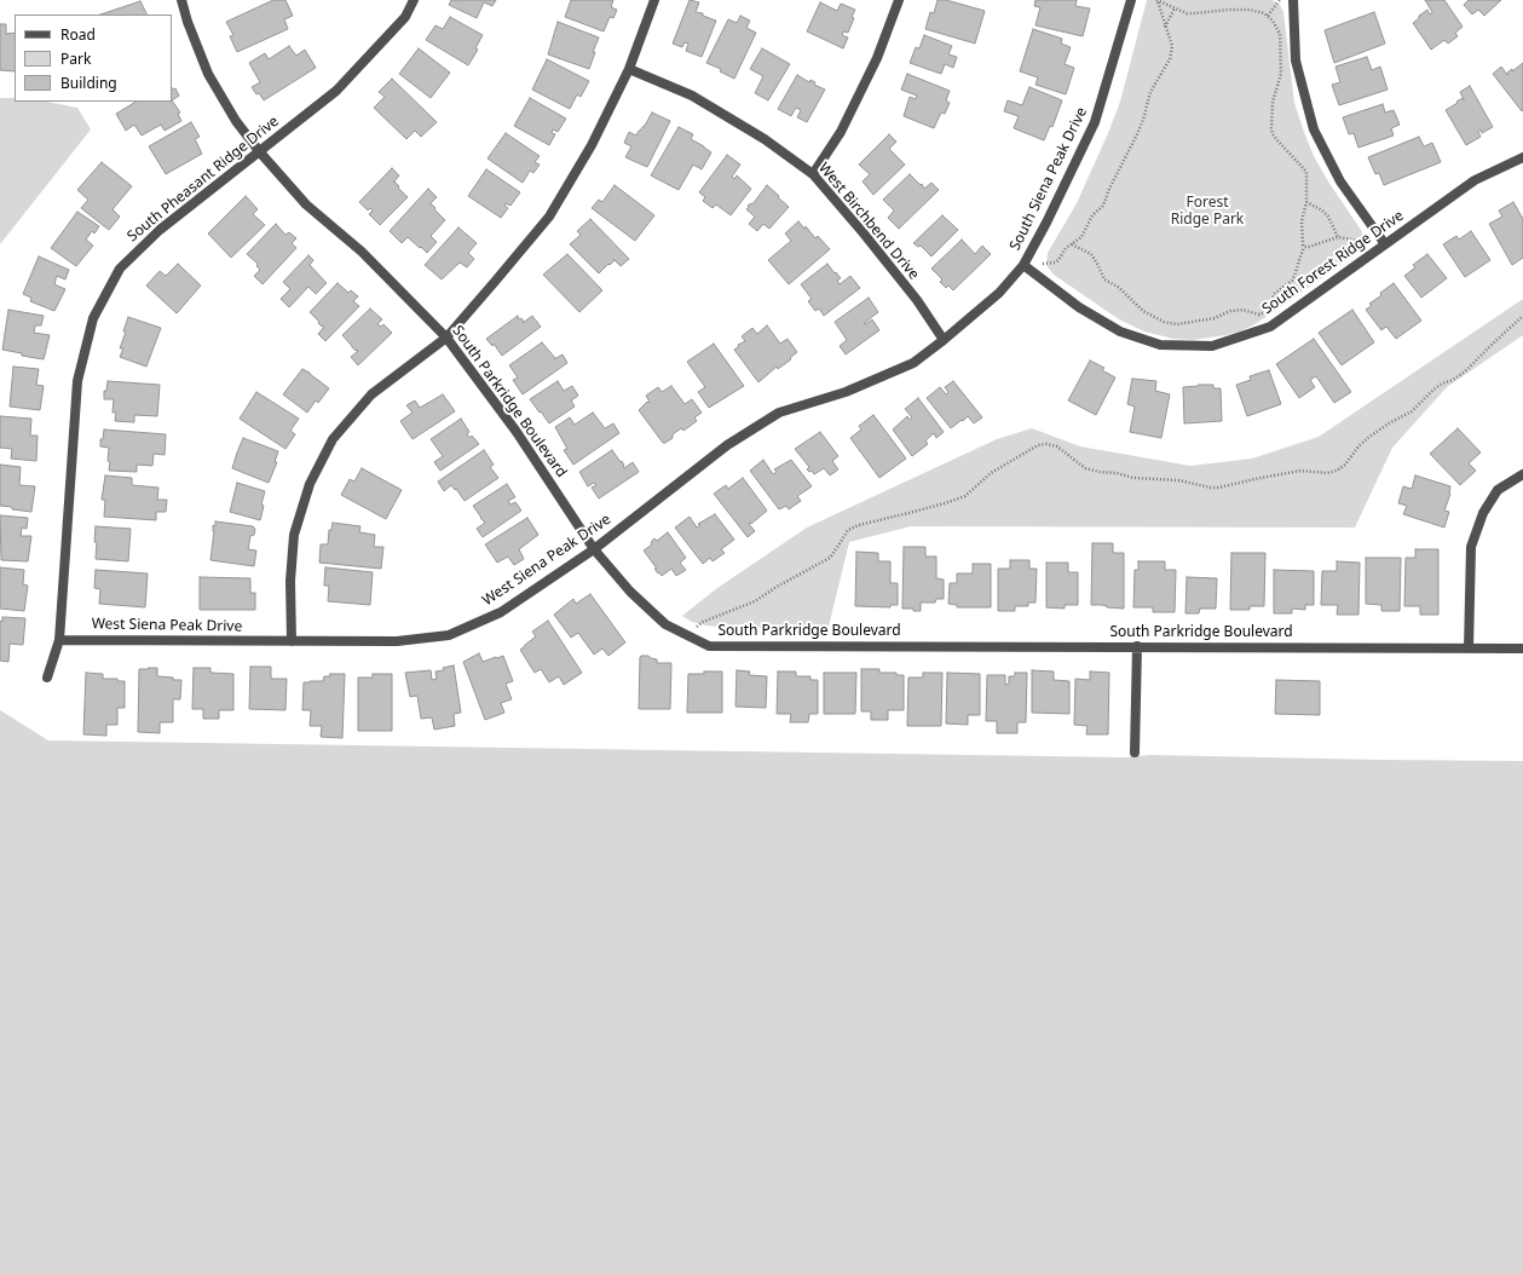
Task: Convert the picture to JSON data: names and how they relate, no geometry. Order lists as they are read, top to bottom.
{
  "streets": {
    "street": [
      "South Pheasant Ridge Drive",
      "South Siena Peak Drive",
      "West Birchbend Drive",
      "South Forest Ridge Drive",
      "South Parkridge Boulevard",
      "West Siena Peak Drive"
    ]
  },
  "crossings": [
    ["South Pheasant Ridge Drive", "South Parkridge Boulevard"],
    ["South Pheasant Ridge Drive", "West Siena Peak Drive"],
    ["South Siena Peak Drive", "West Birchbend Drive"],
    ["South Siena Peak Drive", "South Forest Ridge Drive"],
    ["South Siena Peak Drive", "West Siena Peak Drive"],
    ["West Birchbend Drive", "West Siena Peak Drive"],
    ["South Parkridge Boulevard", "West Siena Peak Drive"]
  ],
  "parks": ["Forest Ridge Park"],
  "legend": ["Road", "Park", "Building"]
}
